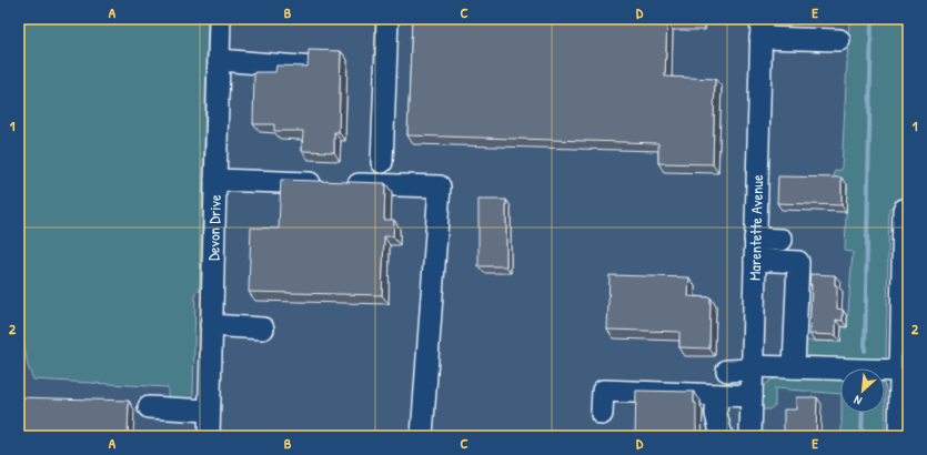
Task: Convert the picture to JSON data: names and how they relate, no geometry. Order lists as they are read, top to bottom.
{
  "streets": {
    "street": ["Devon Drive", "Marentette Avenue"]
  },
  "north": "bottom left",
  "grid": {
    "columns": [
      "A",
      "B",
      "C",
      "D",
      "E"
    ],
    "rows": ["1", "2"]
  }
}
